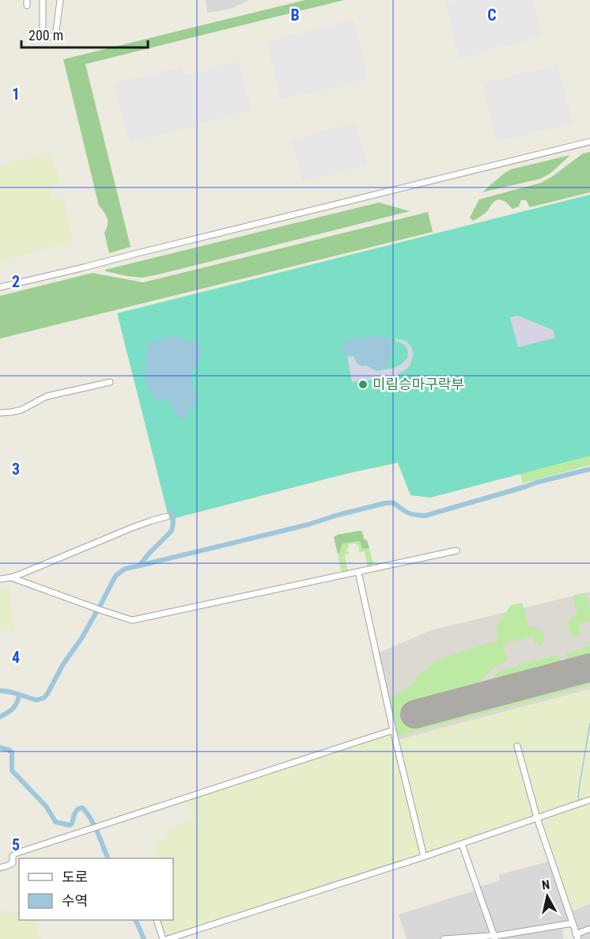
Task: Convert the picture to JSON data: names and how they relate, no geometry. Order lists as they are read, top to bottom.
{
  "places": ["미림승마구락부"],
  "legend": ["도로", "수역"],
  "scale_bar": "200 m",
  "north": "top",
  "grid": {
    "columns": ["B", "C"],
    "rows": [
      "1",
      "2",
      "3",
      "4",
      "5"
    ]
  }
}
